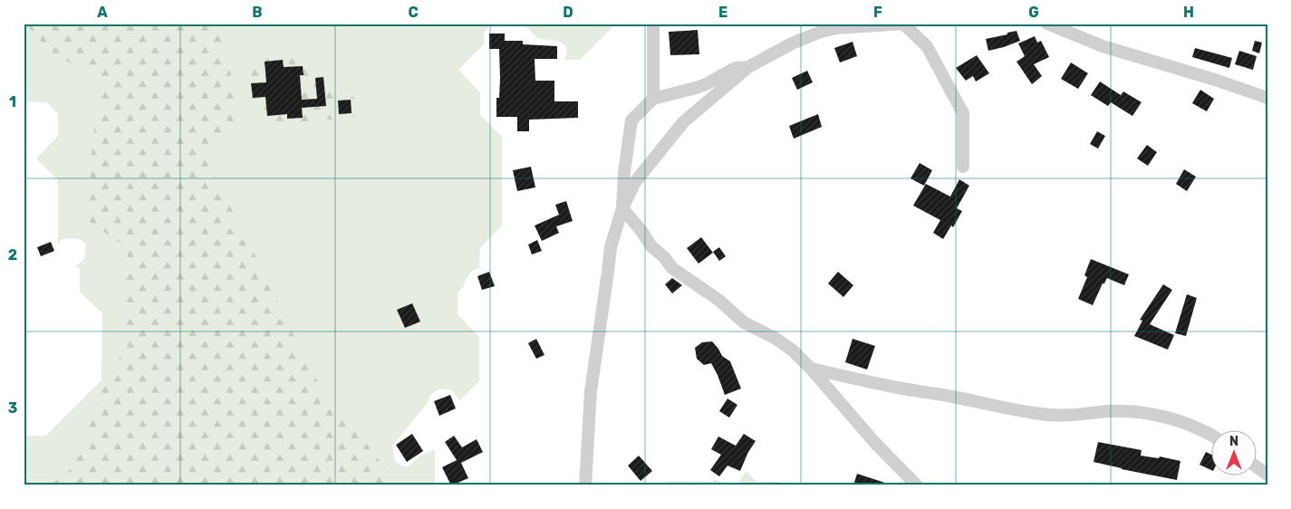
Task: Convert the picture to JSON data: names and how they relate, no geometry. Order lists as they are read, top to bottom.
{
  "north": "top",
  "grid": {
    "columns": [
      "A",
      "B",
      "C",
      "D",
      "E",
      "F",
      "G",
      "H"
    ],
    "rows": ["1", "2", "3"]
  }
}
